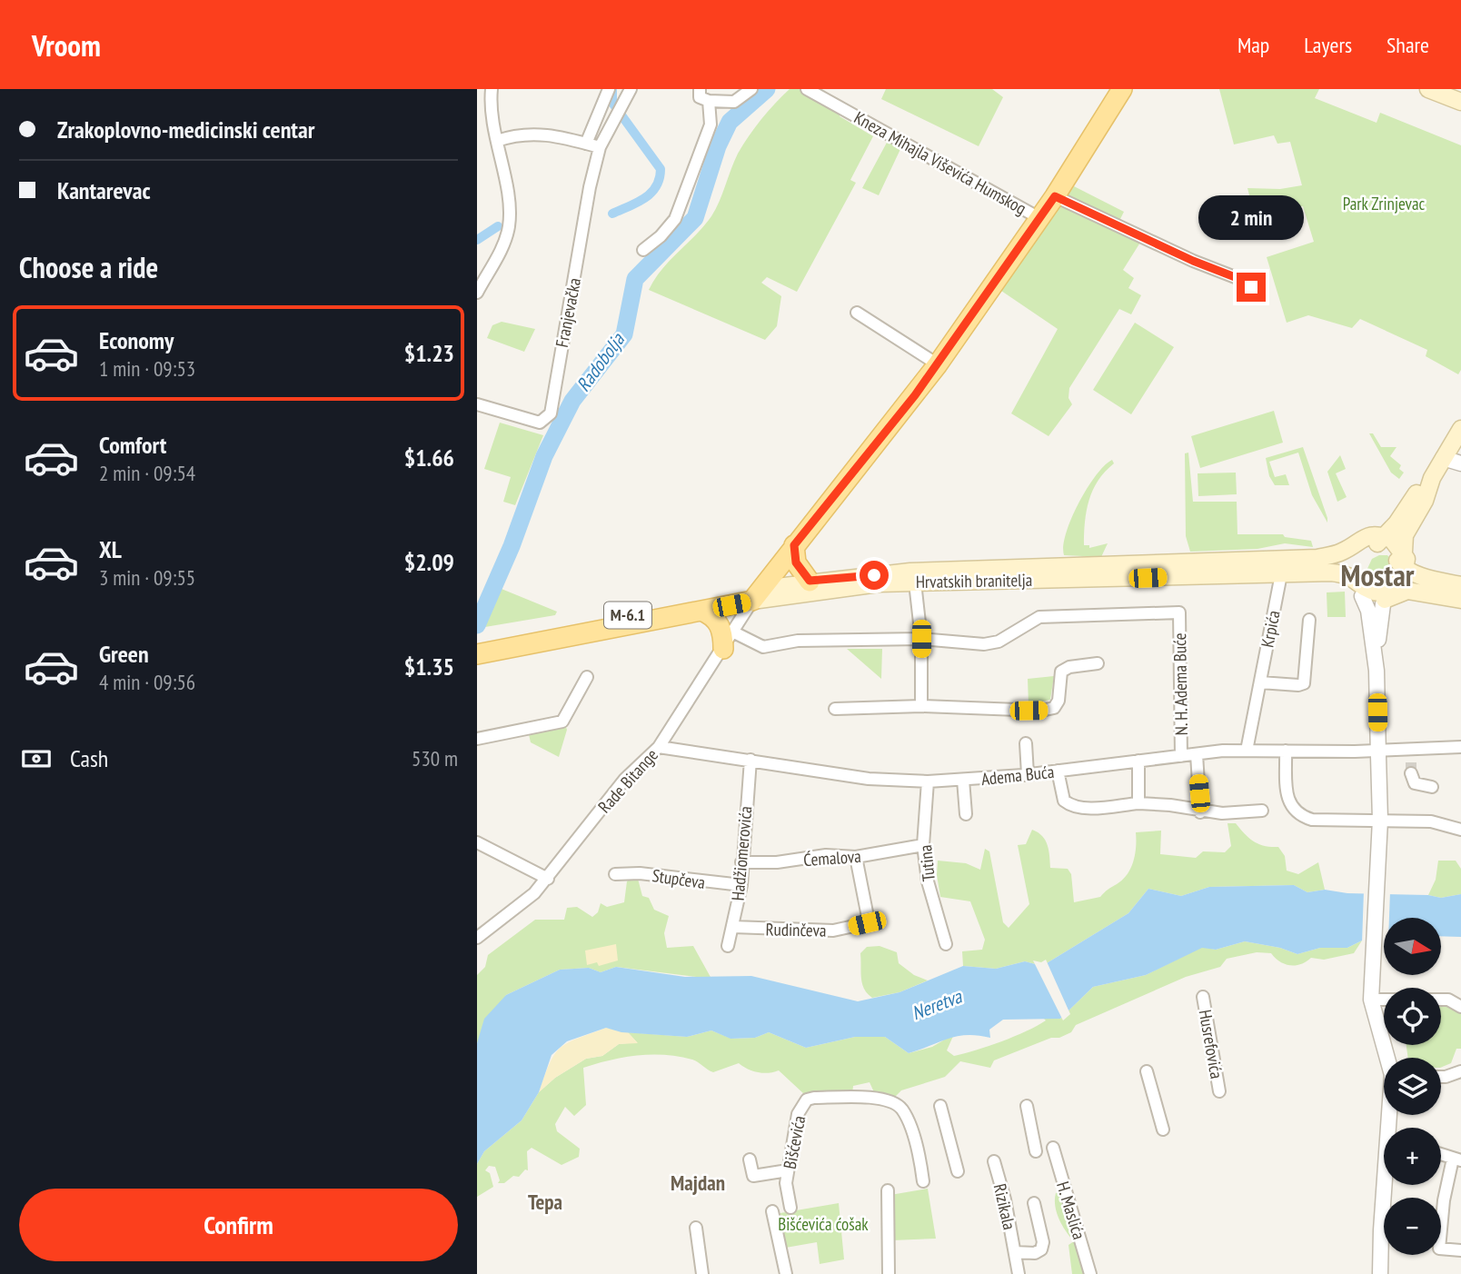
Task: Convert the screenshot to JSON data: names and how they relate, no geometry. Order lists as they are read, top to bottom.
{
  "streets": {
    "main road": ["Kneza Mihajla Viševića Humskog", "Hrvatskih branitelja", "M-6.1"],
    "street": [
      "Franjevačka",
      "Krpića",
      "N. H. Adema Buće",
      "Adema Buća",
      "Rade Bitange",
      "Hadžiomerovića",
      "Ćemalova",
      "Tutina",
      "Stupčeva",
      "Rudinčeva",
      "Husrefovića",
      "Bišćevića",
      "Rizikala",
      "H. Maslića"
    ]
  },
  "crossings": [
    ["Kneza Mihajla Viševića Humskog", "Hrvatskih branitelja"],
    ["Kneza Mihajla Viševića Humskog", "M-6.1"],
    ["Kneza Mihajla Viševića Humskog", "Rade Bitange"],
    ["Hrvatskih branitelja", "M-6.1"],
    ["Hrvatskih branitelja", "Krpića"],
    ["Hrvatskih branitelja", "Rade Bitange"],
    ["M-6.1", "Rade Bitange"],
    ["Krpića", "Adema Buća"],
    ["N. H. Adema Buće", "Adema Buća"],
    ["Adema Buća", "Rade Bitange"],
    ["Adema Buća", "Hadžiomerovića"],
    ["Adema Buća", "Tutina"],
    ["Hadžiomerovića", "Ćemalova"],
    ["Hadžiomerovića", "Stupčeva"],
    ["Hadžiomerovića", "Rudinčeva"],
    ["Ćemalova", "Tutina"],
    ["Ćemalova", "Rudinčeva"]
  ],
  "districts": ["Mostar", "Majdan", "Tepa"],
  "water": ["Radobolja", "Neretva"],
  "parks": ["Park Zrinjevac", "Bišćevića ćošak"],
  "north": "right",
  "page": {
    "header": "Vroom",
    "nav": ["Map", "Layers", "Share"],
    "banner": ["Zrakoplovno-medicinski centar", "Kantarevac"],
    "bubble": "2 min",
    "heading": "Choose a ride",
    "list": [
      {
        "name": "Economy",
        "note": "1 min · 09:53",
        "value": "$1.23"
      },
      {
        "name": "Comfort",
        "note": "2 min · 09:54",
        "value": "$1.66"
      },
      {
        "name": "XL",
        "note": "3 min · 09:55",
        "value": "$2.09"
      },
      {
        "name": "Green",
        "note": "4 min · 09:56",
        "value": "$1.35"
      }
    ],
    "pay": ["Cash", "530 m"],
    "map_buttons": ["+", "−"],
    "buttons": "Confirm"
  }
}
